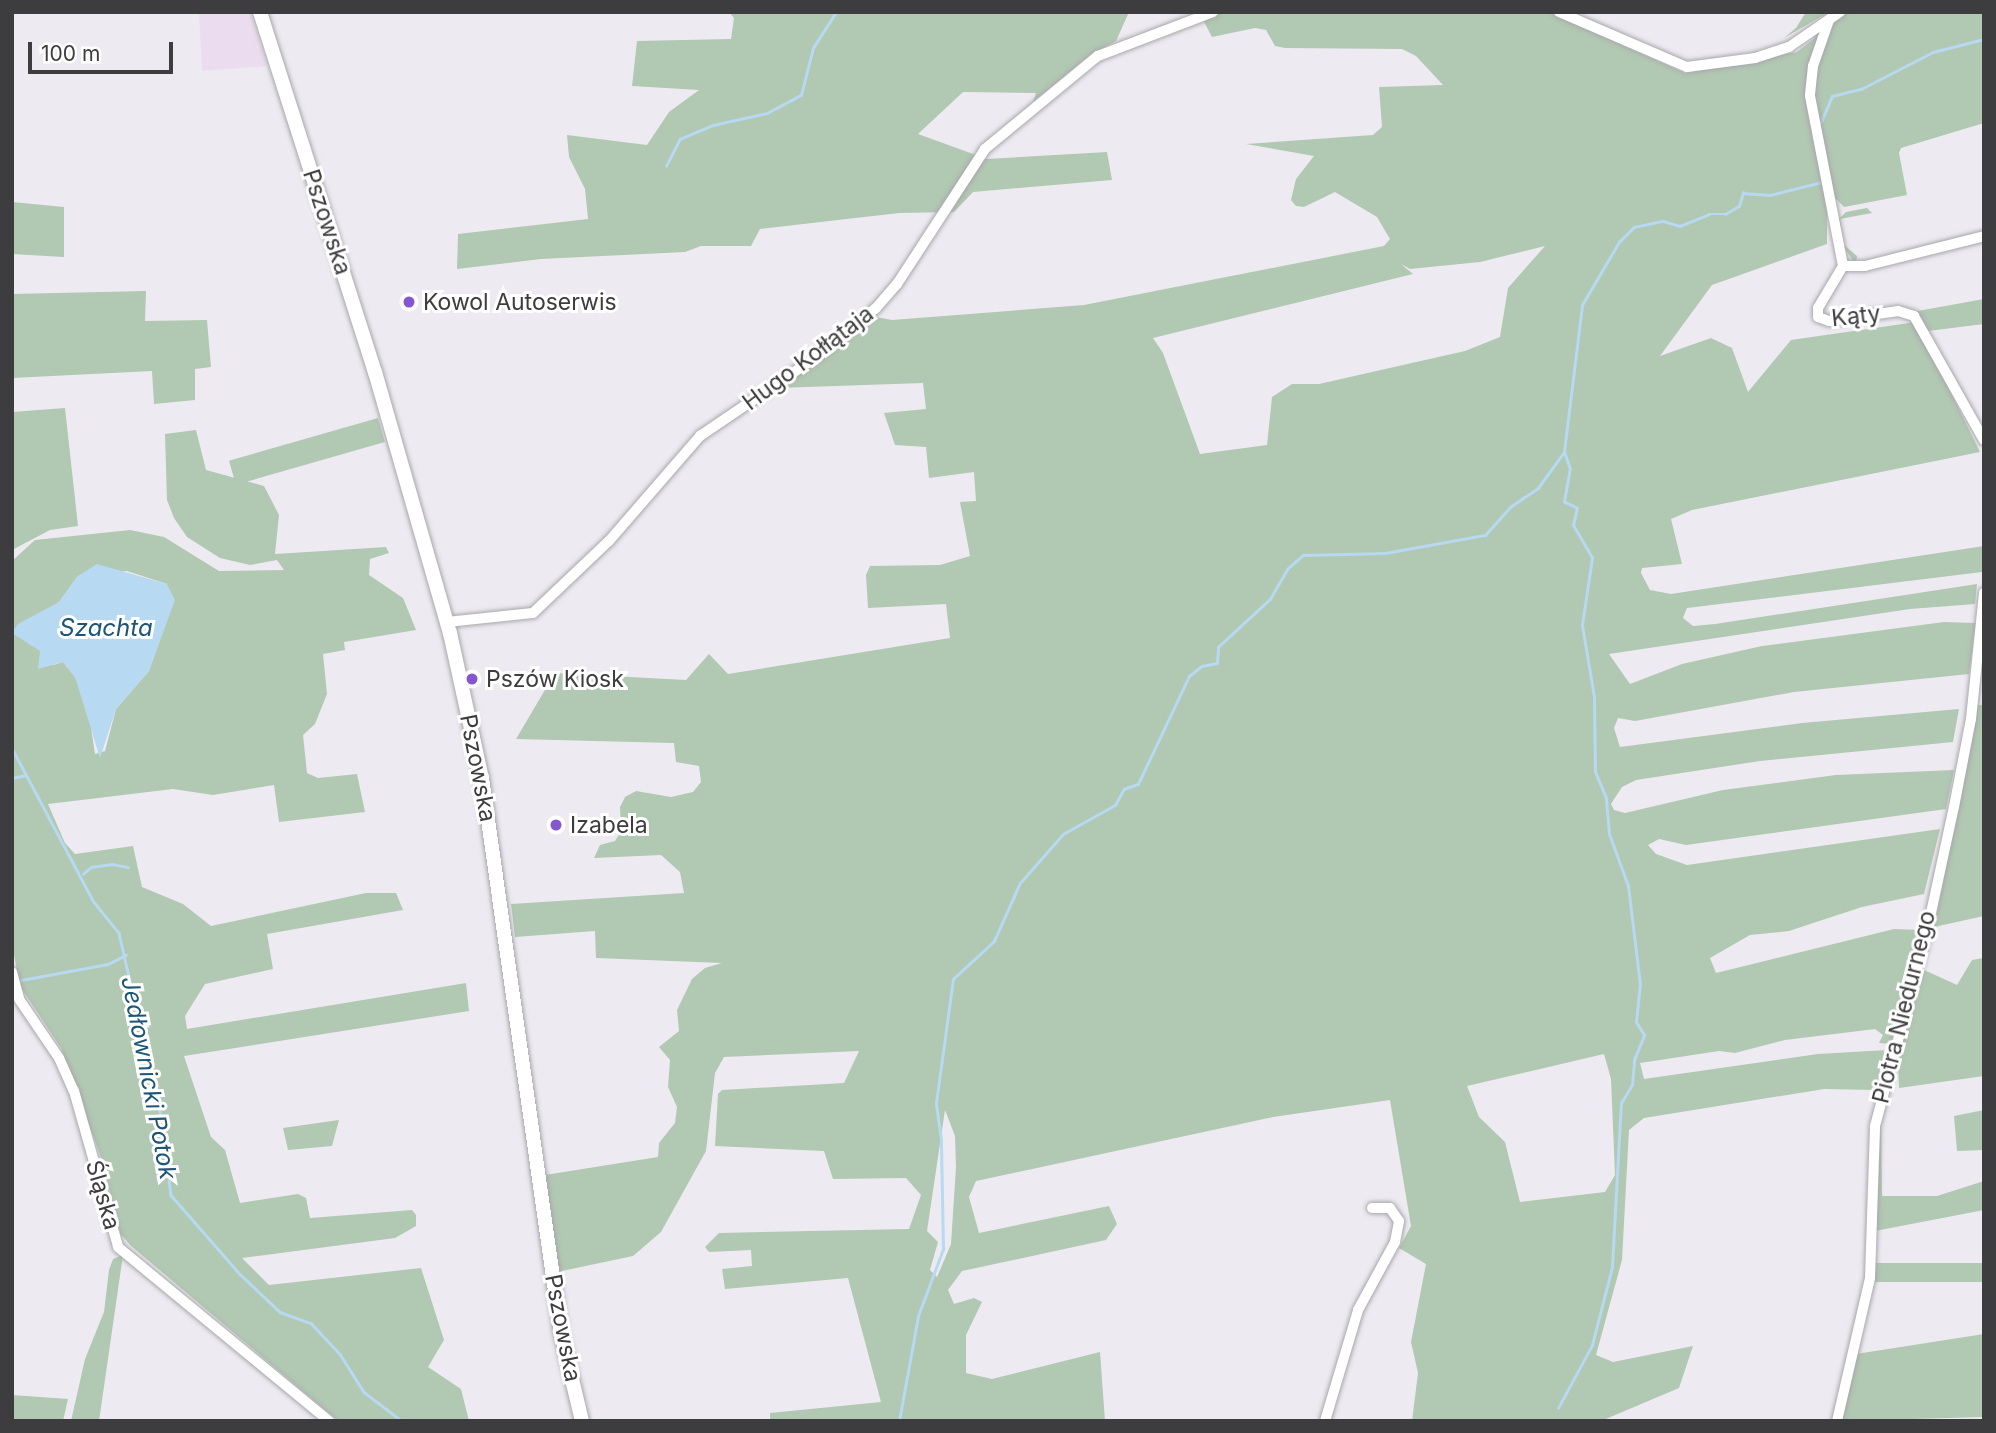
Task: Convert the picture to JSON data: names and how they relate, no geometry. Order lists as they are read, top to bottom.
{
  "streets": {
    "main road": ["Pszowska"],
    "street": [
      "Kąty",
      "Hugo Kołłątaja",
      "Piotra Niedurnego",
      "Śląska"
    ]
  },
  "crossings": [
    ["Pszowska", "Hugo Kołłątaja"]
  ],
  "water": ["Szachta", "Jedłownicki Potok"],
  "places": ["Kowol Autoserwis", "Pszów Kiosk", "Izabela"],
  "scale_bar": "100 m"
}
